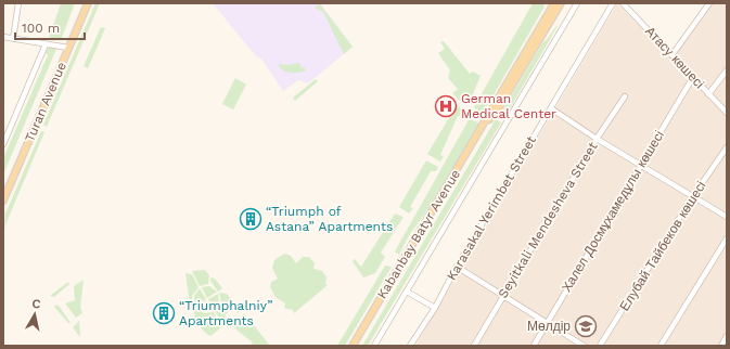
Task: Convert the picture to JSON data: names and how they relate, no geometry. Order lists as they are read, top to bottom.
{
  "streets": {
    "main road": ["Turan Avenue", "Kabanbay Batyr Avenue"],
    "street": [
      "Атасу көшесі",
      "Karasakal Yerimbet Street",
      "Халел Досмұхамедұлы көшесі",
      "Seyitkali Mendesheva Street",
      "Елубай Тайбеков көшесі"
    ]
  },
  "crossings": [
    ["Атасу көшесі", "Халел Досмұхамедұлы көшесі"]
  ],
  "places": {
    "hospital": ["German Medical Center"],
    "building": ["“Triumph of Astana” Apartments", "“Triumphalniy” Apartments"],
    "school or university": ["Мөлдір"]
  },
  "scale_bar": "100 m",
  "north": "top"
}
